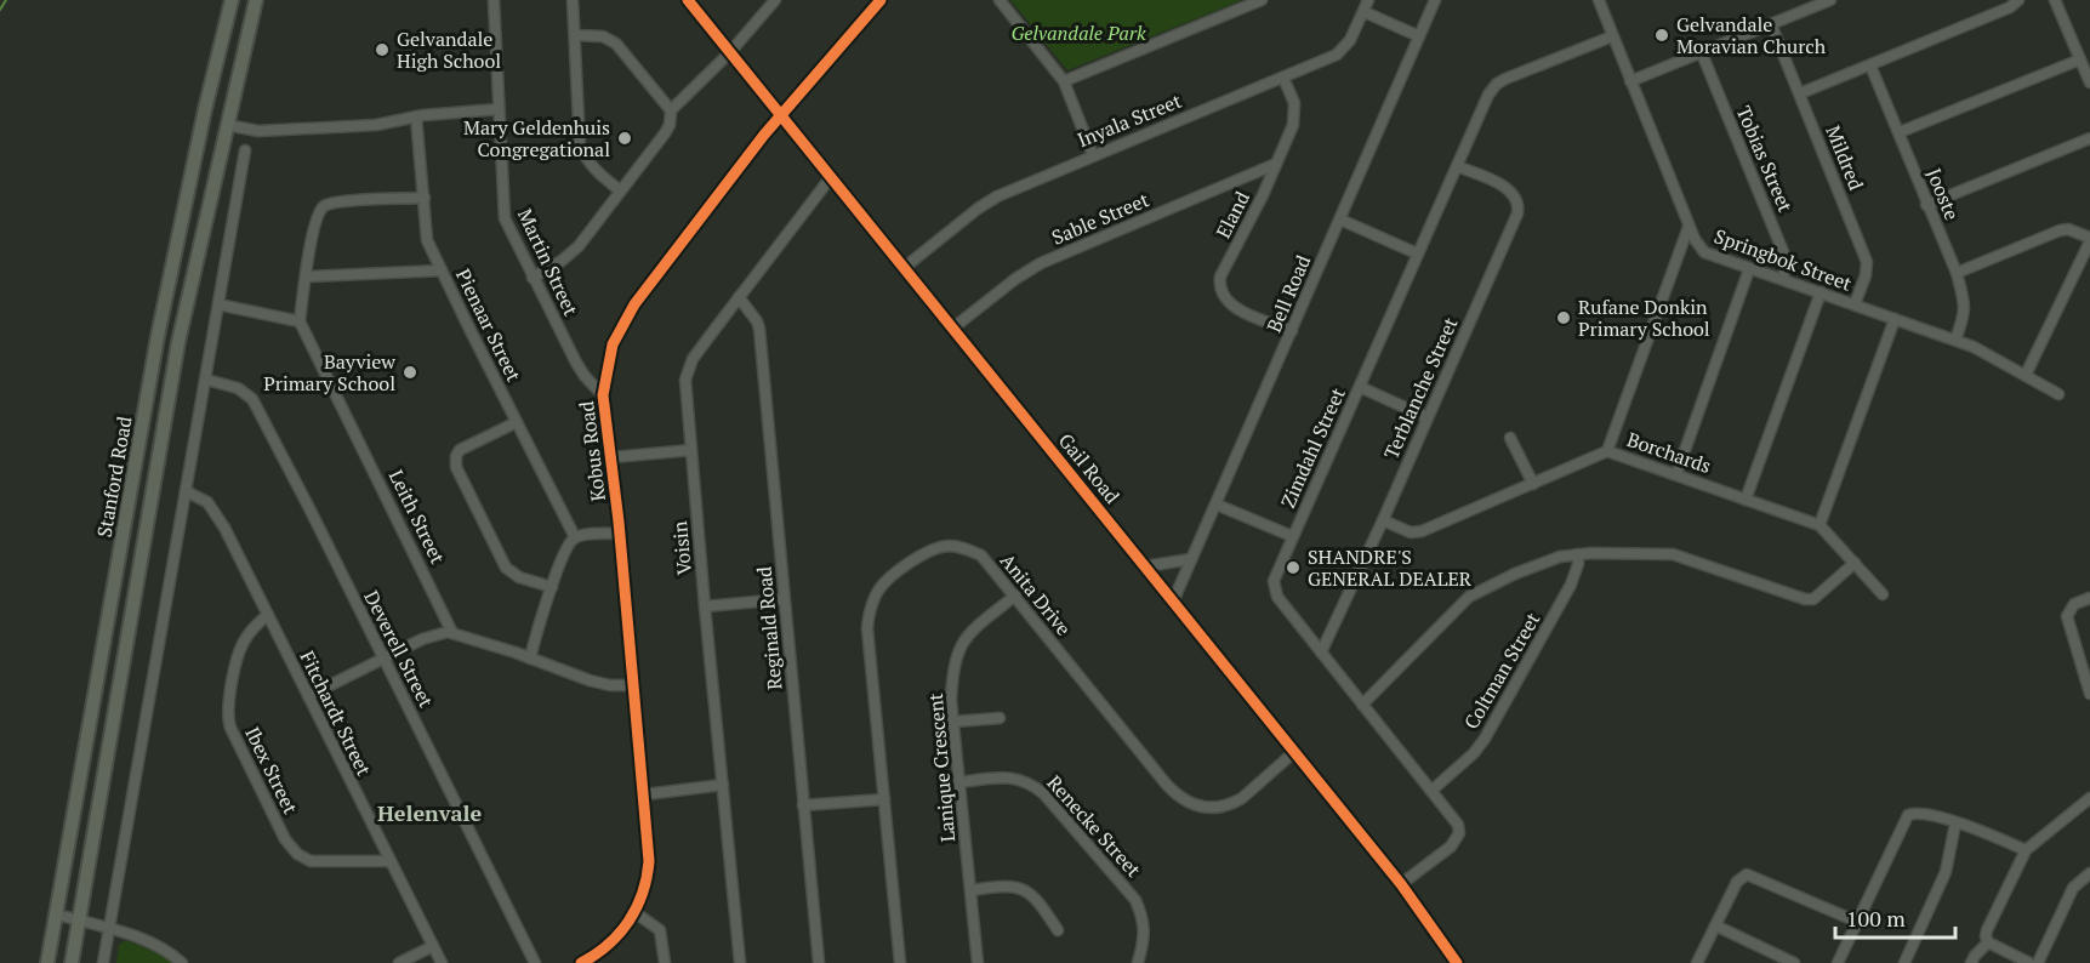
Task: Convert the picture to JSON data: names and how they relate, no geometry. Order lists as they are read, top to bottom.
{
  "streets": {
    "main road": ["Stanford Road"],
    "street": [
      "Inyala Street",
      "Mildred",
      "Tobias Street",
      "Jooste",
      "Eland",
      "Sable Street",
      "Springbok Street",
      "Martin Street",
      "Bell Road",
      "Pienaar Street",
      "Terblanche Street",
      "Zimdahl Street",
      "Kobus Road",
      "Borchards",
      "Gail Road",
      "Leith Street",
      "Voisin",
      "Anita Drive",
      "Reginald Road",
      "Deverell Street",
      "Coltman Street",
      "Fitchardt Street",
      "Lanique Crescent",
      "Ibex Street",
      "Renecke Street"
    ]
  },
  "crossings": [
    ["Inyala Street", "Eland"],
    ["Inyala Street", "Gail Road"],
    ["Mildred", "Springbok Street"],
    ["Tobias Street", "Springbok Street"],
    ["Jooste", "Springbok Street"],
    ["Eland", "Sable Street"],
    ["Eland", "Bell Road"],
    ["Sable Street", "Gail Road"],
    ["Springbok Street", "Zimdahl Street"],
    ["Martin Street", "Kobus Road"],
    ["Bell Road", "Gail Road"],
    ["Terblanche Street", "Zimdahl Street"],
    ["Terblanche Street", "Borchards"],
    ["Zimdahl Street", "Gail Road"],
    ["Zimdahl Street", "Coltman Street"],
    ["Kobus Road", "Gail Road"],
    ["Gail Road", "Voisin"],
    ["Gail Road", "Anita Drive"],
    ["Voisin", "Reginald Road"],
    ["Anita Drive", "Lanique Crescent"],
    ["Fitchardt Street", "Ibex Street"],
    ["Lanique Crescent", "Renecke Street"]
  ],
  "districts": ["Helenvale"],
  "parks": ["Gelvandale Park"],
  "places": [
    "Gelvandale Moravian Church",
    "Gelvandale High School",
    "Mary Geldenhuis Congregational",
    "Rufane Donkin Primary School",
    "Bayview Primary School",
    "SHANDRE'S GENERAL DEALER"
  ],
  "scale_bar": "100 m"
}
